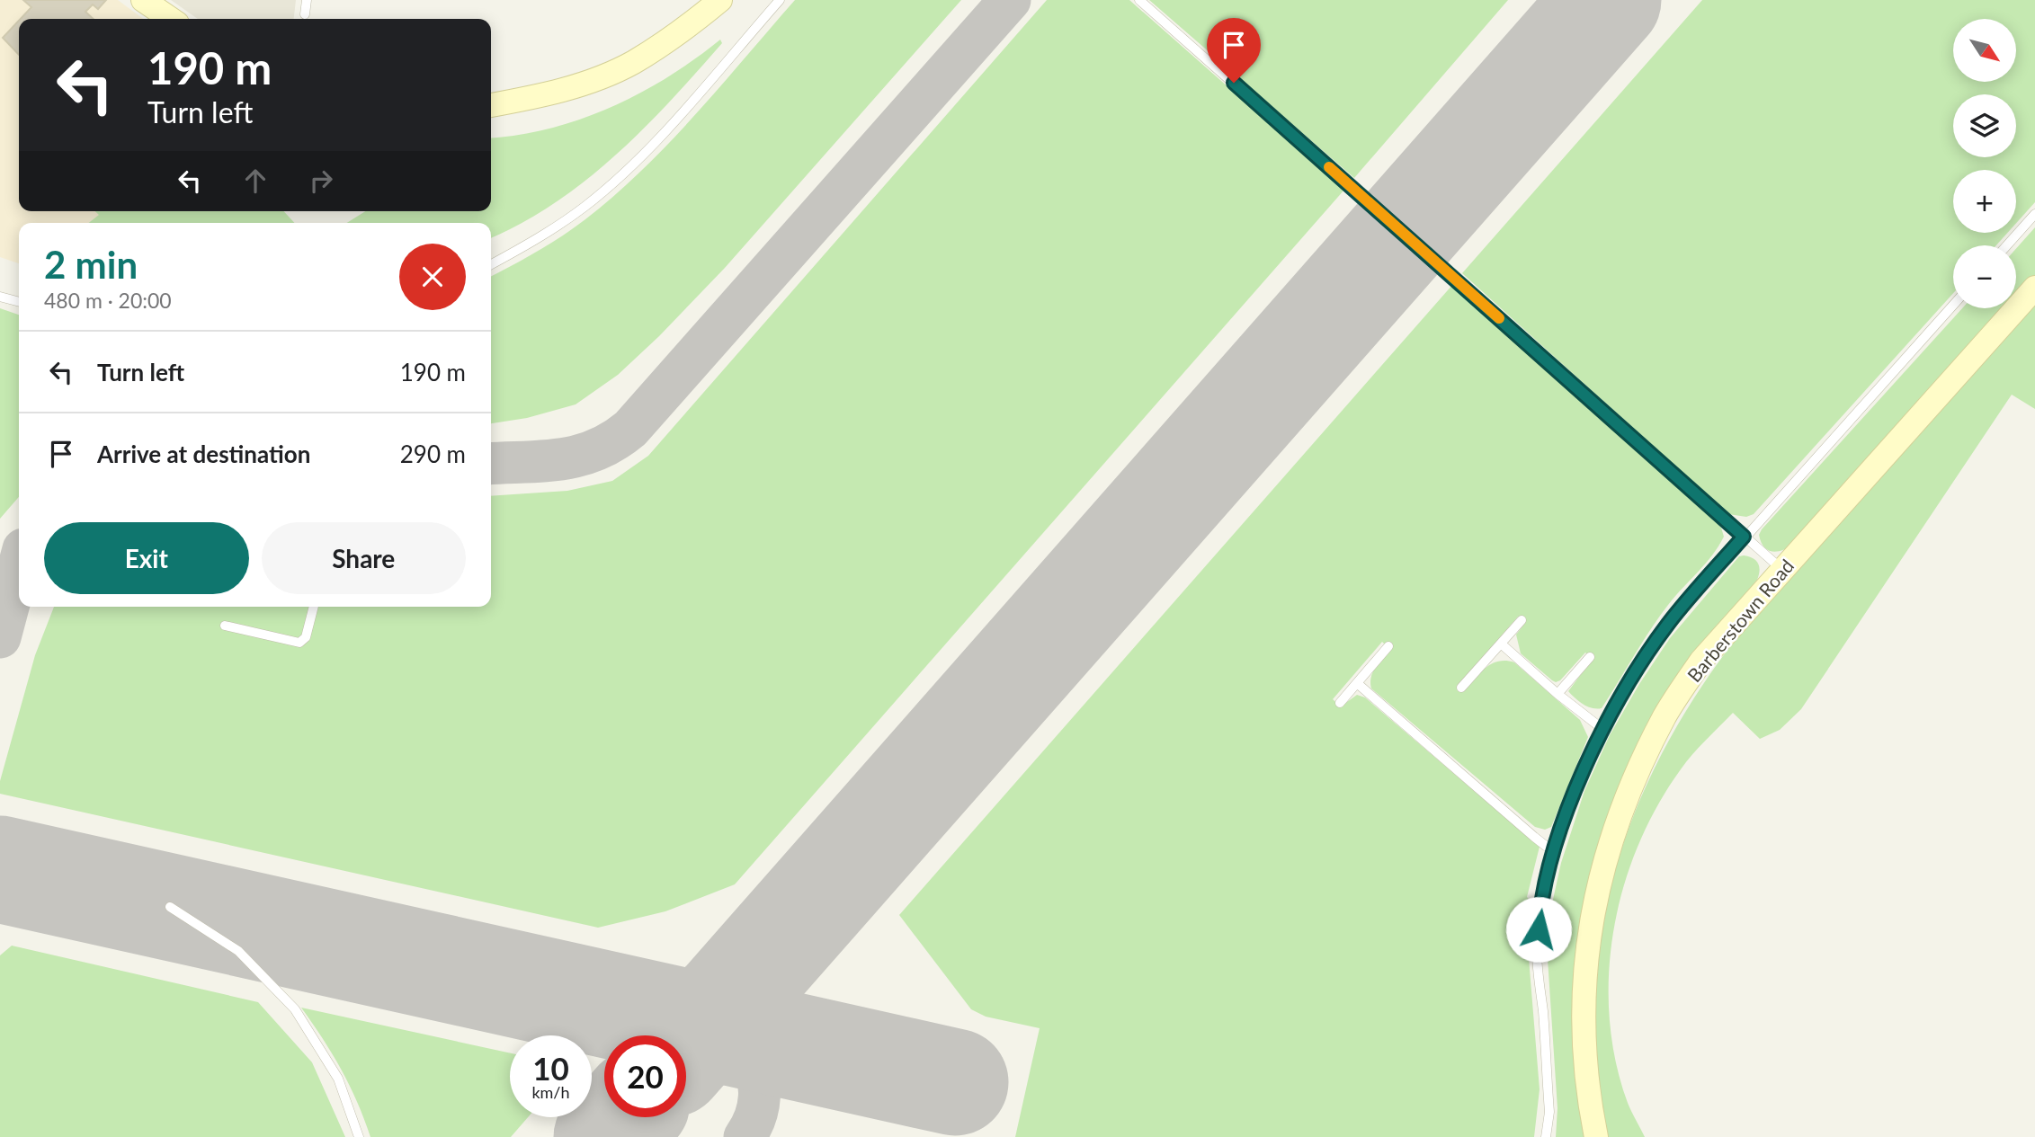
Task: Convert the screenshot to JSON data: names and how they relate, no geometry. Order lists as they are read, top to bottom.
{
  "streets": {
    "main road": ["Barberstown Road"]
  },
  "north": "bottom right",
  "page": {
    "map_buttons": ["+", "−"],
    "turn": ["190 m", "Turn left"],
    "heading": ["2 min", "480 m · 20:00"],
    "list": [
      {
        "name": "Turn left",
        "value": "190 m"
      },
      {
        "name": "Arrive at destination",
        "value": "290 m"
      }
    ],
    "buttons": ["Exit", "Share"],
    "speed": "10 km/h",
    "limit": "20"
  }
}
